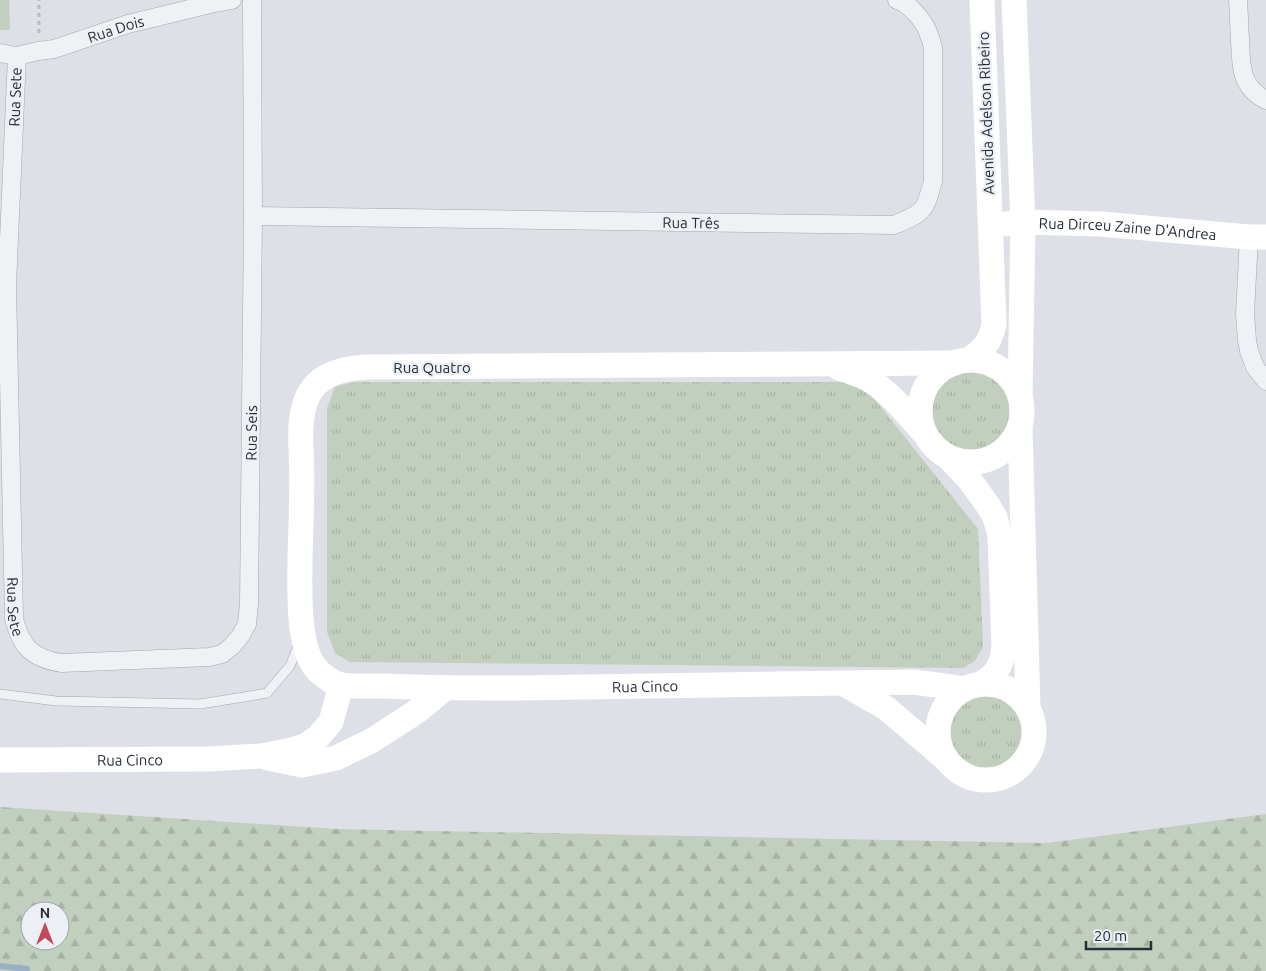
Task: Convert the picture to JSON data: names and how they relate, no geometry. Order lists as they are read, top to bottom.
{
  "streets": {
    "street": [
      "Rua Dois",
      "Rua Sete",
      "Avenida Adelson Ribeiro",
      "Rua Três",
      "Rua Dirceu Zaine D'Andrea",
      "Rua Quatro",
      "Rua Seis",
      "Rua Cinco"
    ]
  },
  "crossings": [
    ["Rua Dois", "Rua Sete"],
    ["Rua Sete", "Rua Seis"],
    ["Avenida Adelson Ribeiro", "Rua Dirceu Zaine D'Andrea"],
    ["Avenida Adelson Ribeiro", "Rua Quatro"],
    ["Rua Três", "Rua Seis"],
    ["Rua Quatro", "Rua Cinco"]
  ],
  "scale_bar": "20 m",
  "north": "top"
}
